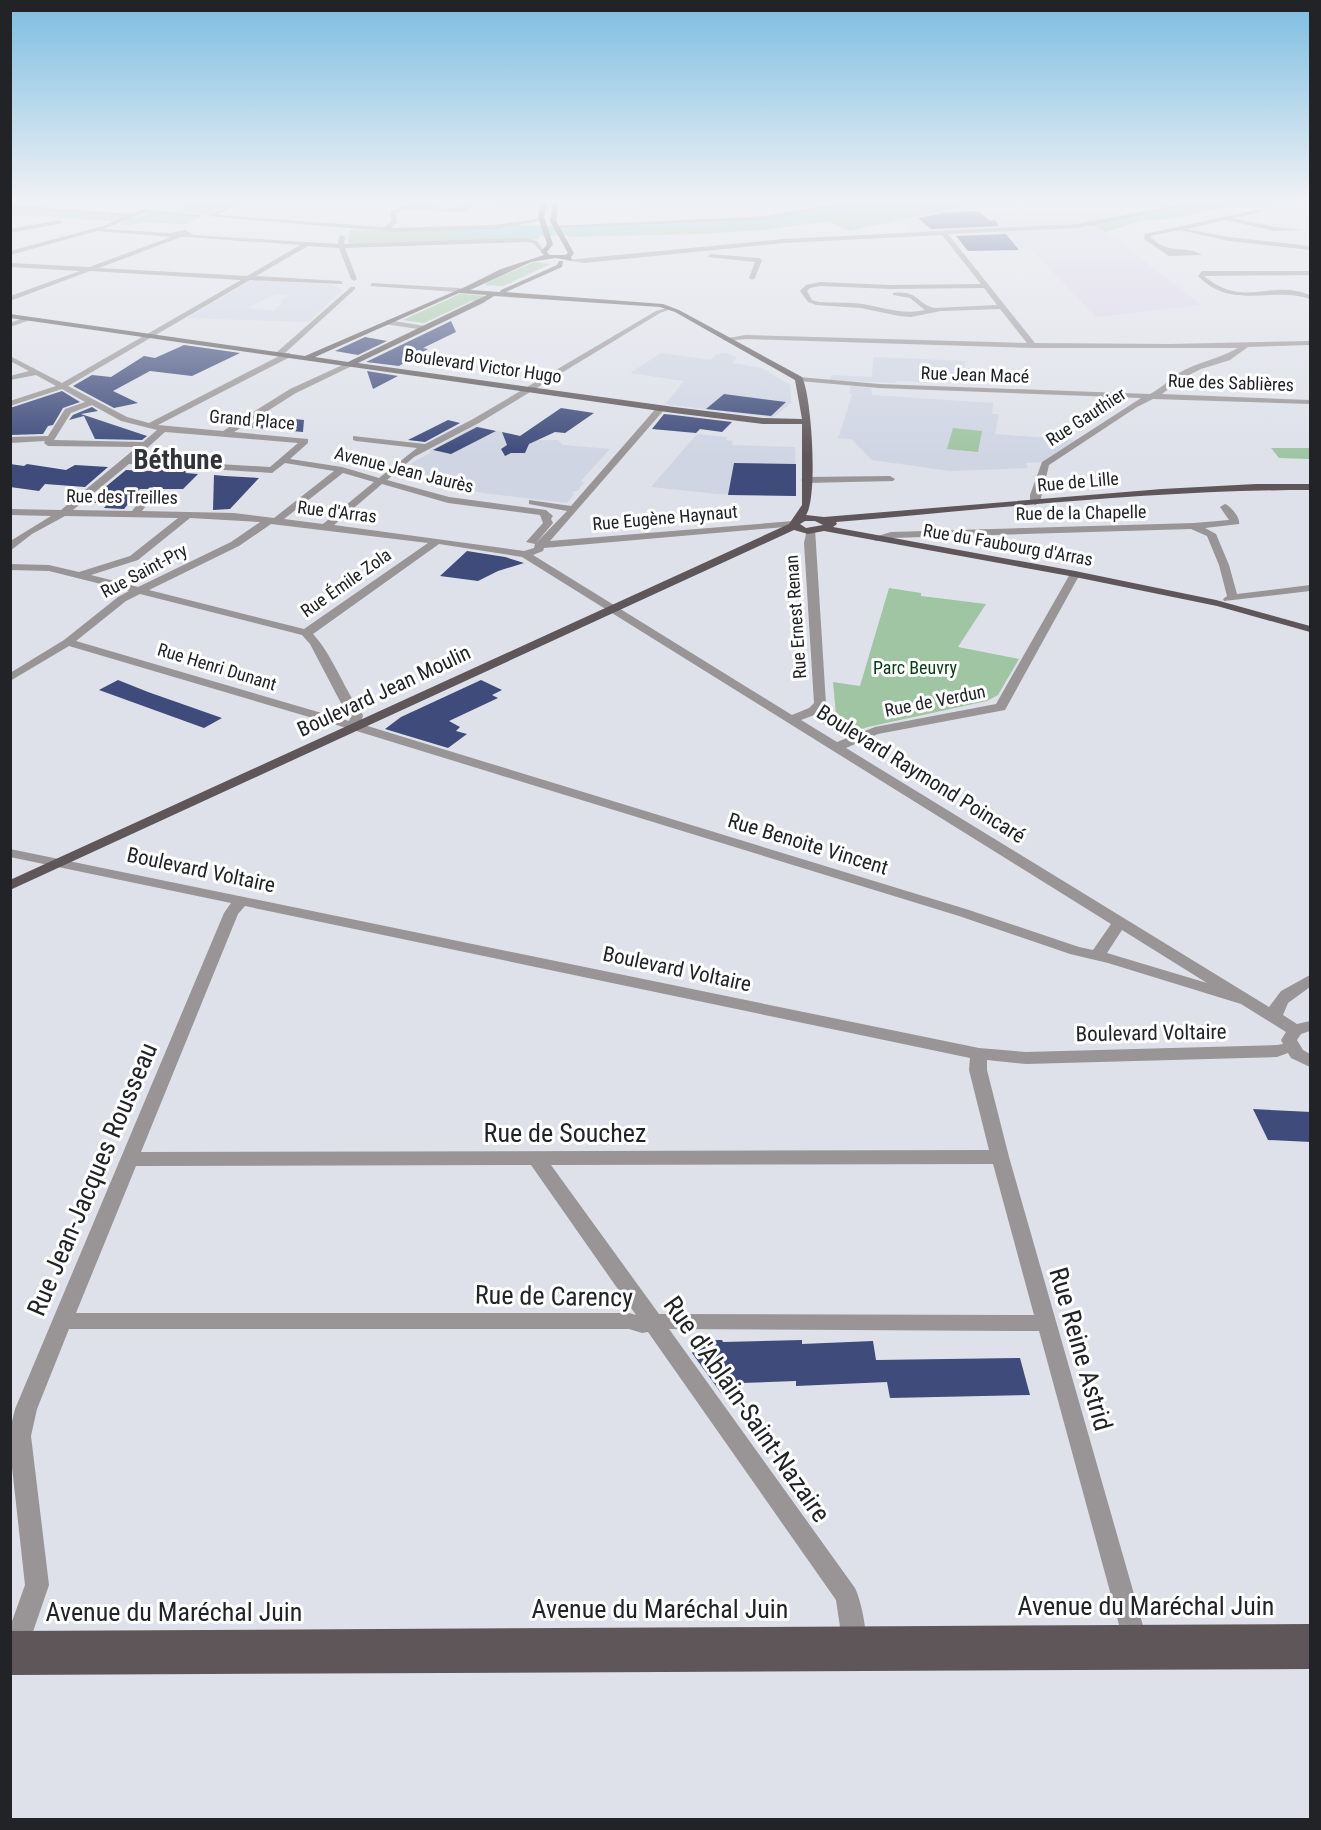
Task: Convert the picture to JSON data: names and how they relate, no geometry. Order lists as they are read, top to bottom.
{
  "streets": {
    "main road": [
      "Boulevard Victor Hugo",
      "Rue de Lille",
      "Rue du Faubourg d'Arras",
      "Boulevard Jean Moulin",
      "Avenue du Maréchal Juin"
    ],
    "street": [
      "Rue Jean Macé",
      "Rue des Sablières",
      "Rue Gauthier",
      "Grand Place",
      "Avenue Jean Jaurès",
      "Rue des Treilles",
      "Rue d'Arras",
      "Rue de la Chapelle",
      "Rue Eugène Haynaut",
      "Rue Saint-Pry",
      "Rue Émile Zola",
      "Rue Ernest Renan",
      "Rue Henri Dunant",
      "Rue de Verdun",
      "Boulevard Raymond Poincaré",
      "Rue Benoite Vincent",
      "Boulevard Voltaire",
      "Rue de Souchez",
      "Rue Jean-Jacques Rousseau",
      "Rue de Carency",
      "Rue Reine Astrid",
      "Rue d'Ablain-Saint-Nazaire"
    ]
  },
  "crossings": [
    ["Rue Jean Macé", "Rue des Sablières"],
    ["Rue Jean Macé", "Rue Gauthier"],
    ["Rue des Sablières", "Rue Gauthier"],
    ["Rue Gauthier", "Rue de Lille"],
    ["Grand Place", "Avenue Jean Jaurès"],
    ["Avenue Jean Jaurès", "Rue Eugène Haynaut"],
    ["Avenue Jean Jaurès", "Rue Saint-Pry"],
    ["Rue de Lille", "Rue du Faubourg d'Arras"],
    ["Rue de Lille", "Boulevard Jean Moulin"],
    ["Rue des Treilles", "Rue d'Arras"],
    ["Rue d'Arras", "Rue Saint-Pry"],
    ["Rue d'Arras", "Rue Émile Zola"],
    ["Rue d'Arras", "Boulevard Raymond Poincaré"],
    ["Rue de la Chapelle", "Rue du Faubourg d'Arras"],
    ["Rue Eugène Haynaut", "Boulevard Jean Moulin"],
    ["Rue du Faubourg d'Arras", "Boulevard Jean Moulin"],
    ["Rue du Faubourg d'Arras", "Rue de Verdun"],
    ["Rue Saint-Pry", "Rue Henri Dunant"],
    ["Rue Émile Zola", "Rue Henri Dunant"],
    ["Rue Émile Zola", "Boulevard Jean Moulin"],
    ["Rue Émile Zola", "Rue Benoite Vincent"],
    ["Rue Ernest Renan", "Boulevard Jean Moulin"],
    ["Rue Ernest Renan", "Boulevard Raymond Poincaré"],
    ["Rue Henri Dunant", "Boulevard Jean Moulin"],
    ["Rue Henri Dunant", "Rue Benoite Vincent"],
    ["Boulevard Jean Moulin", "Boulevard Raymond Poincaré"],
    ["Boulevard Jean Moulin", "Rue Benoite Vincent"],
    ["Boulevard Jean Moulin", "Boulevard Voltaire"],
    ["Rue de Verdun", "Boulevard Raymond Poincaré"],
    ["Boulevard Raymond Poincaré", "Rue Benoite Vincent"],
    ["Boulevard Voltaire", "Rue Jean-Jacques Rousseau"],
    ["Boulevard Voltaire", "Rue Reine Astrid"],
    ["Rue de Souchez", "Rue Jean-Jacques Rousseau"],
    ["Rue de Souchez", "Rue Reine Astrid"],
    ["Rue de Souchez", "Rue d'Ablain-Saint-Nazaire"],
    ["Rue Jean-Jacques Rousseau", "Rue de Carency"],
    ["Rue Jean-Jacques Rousseau", "Avenue du Maréchal Juin"],
    ["Rue de Carency", "Rue Reine Astrid"],
    ["Rue de Carency", "Rue d'Ablain-Saint-Nazaire"],
    ["Rue Reine Astrid", "Avenue du Maréchal Juin"],
    ["Rue d'Ablain-Saint-Nazaire", "Avenue du Maréchal Juin"]
  ],
  "districts": ["Béthune"],
  "parks": ["Parc Beuvry"]
}
